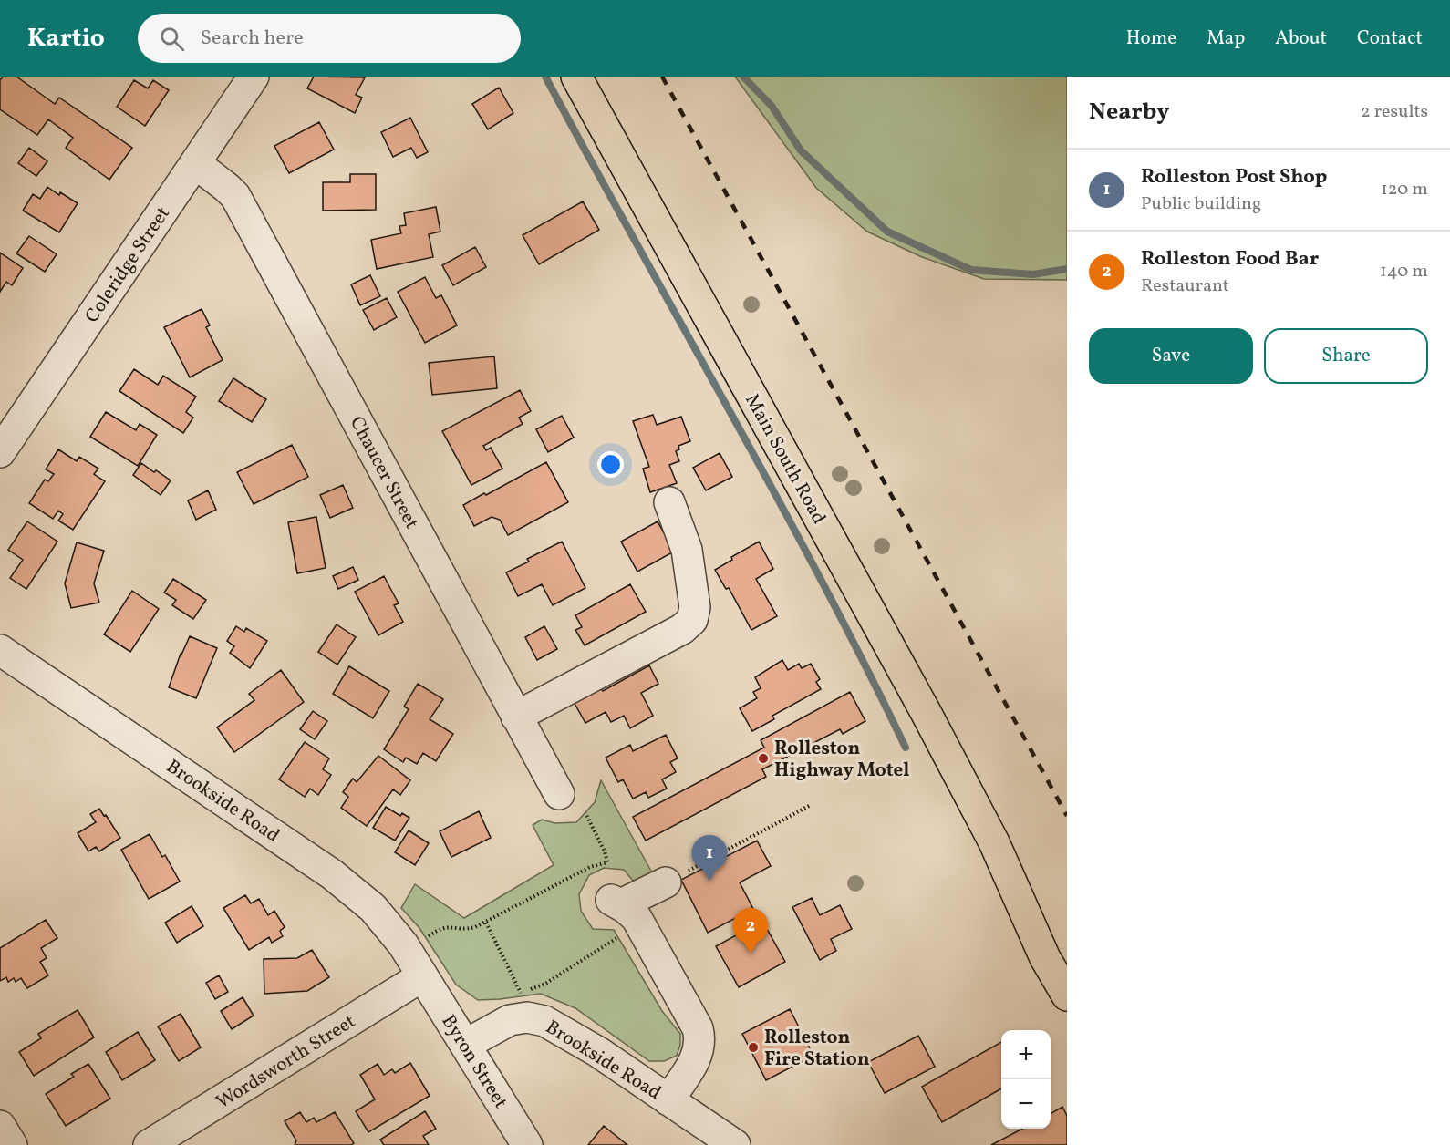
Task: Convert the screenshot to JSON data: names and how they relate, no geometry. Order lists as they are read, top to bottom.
{
  "streets": {
    "highway": ["Main South Road"],
    "street": [
      "Coleridge Street",
      "Chaucer Street",
      "Brookside Road",
      "Wordsworth Street",
      "Byron Street"
    ]
  },
  "crossings": [
    ["Coleridge Street", "Chaucer Street"],
    ["Brookside Road", "Wordsworth Street"],
    ["Brookside Road", "Byron Street"],
    ["Wordsworth Street", "Byron Street"]
  ],
  "places": ["Rolleston Highway Motel", "Rolleston Fire Station"],
  "page": {
    "header": "Kartio",
    "search": "Search here",
    "nav": [
      "Home",
      "Map",
      "About",
      "Contact"
    ],
    "heading": ["Nearby", "2 results"],
    "list": [
      {
        "mark": "1",
        "name": "Rolleston Post Shop",
        "note": "Public building",
        "value": "120 m"
      },
      {
        "mark": "2",
        "name": "Rolleston Food Bar",
        "note": "Restaurant",
        "value": "140 m"
      }
    ],
    "buttons": ["Save", "Share"],
    "pins": ["1", "2"],
    "map_buttons": ["+", "−"]
  }
}
